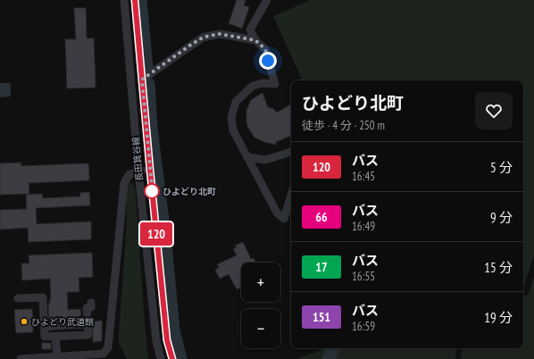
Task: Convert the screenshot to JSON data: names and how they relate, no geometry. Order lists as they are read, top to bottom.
{
  "streets": {
    "street": ["長田箕谷線"]
  },
  "places": ["ひよどり北町", "ひよどり武道館"],
  "lines": ["bus line 120"],
  "page": {
    "on_map": "120",
    "heading": ["ひよどり北町", "徒歩 · 4 分 · 250 m"],
    "list": [
      {
        "mark": "120",
        "name": "バス",
        "note": "16:45",
        "value": "5 分"
      },
      {
        "mark": "66",
        "name": "バス",
        "note": "16:49",
        "value": "9 分"
      },
      {
        "mark": "17",
        "name": "バス",
        "note": "16:55",
        "value": "15 分"
      },
      {
        "mark": "151",
        "name": "バス",
        "note": "16:59",
        "value": "19 分"
      }
    ],
    "map_buttons": ["+", "−"]
  }
}
